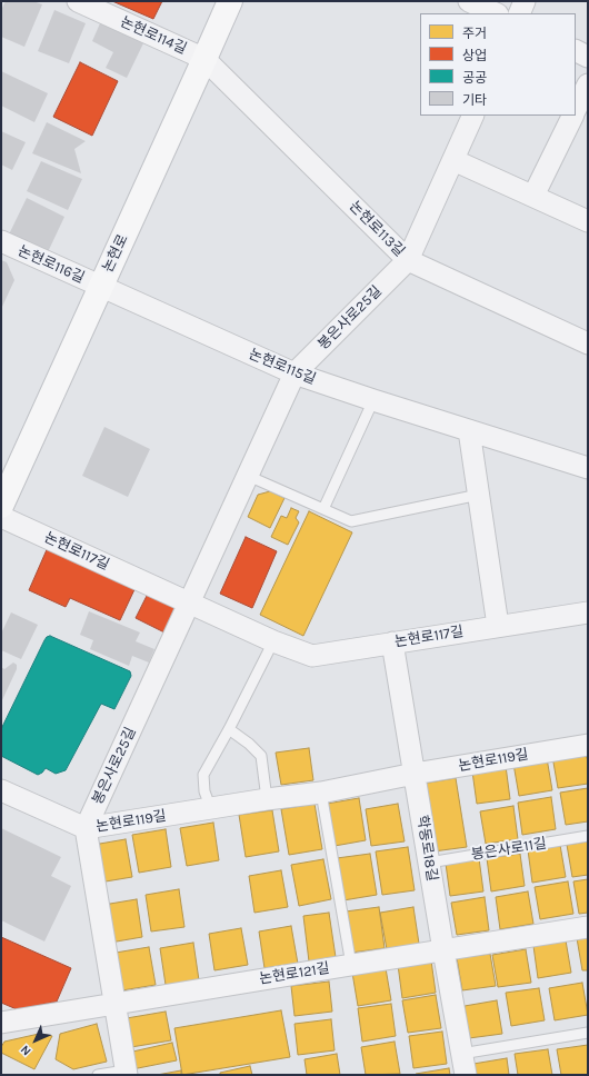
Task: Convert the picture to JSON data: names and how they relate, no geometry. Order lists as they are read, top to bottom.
{
  "streets": {
    "main road": ["논현로"],
    "street": [
      "논현로114길",
      "논현로113길",
      "논현로116길",
      "봉은사로25길",
      "논현로115길",
      "논현로117길",
      "논현로119길",
      "학동로18길",
      "논현로121길"
    ],
    "lane": ["봉은사로11길"]
  },
  "crossings": [
    ["논현로114길", "논현로113길"],
    ["논현로114길", "논현로"],
    ["논현로113길", "논현로"],
    ["논현로113길", "봉은사로25길"],
    ["논현로", "논현로116길"],
    ["논현로", "논현로115길"],
    ["논현로116길", "논현로115길"],
    ["봉은사로25길", "논현로115길"],
    ["봉은사로25길", "논현로117길"],
    ["봉은사로25길", "논현로119길"],
    ["논현로117길", "학동로18길"],
    ["논현로119길", "학동로18길"],
    ["학동로18길", "봉은사로11길"],
    ["학동로18길", "논현로121길"]
  ],
  "legend": [
    "주거",
    "상업",
    "공공",
    "기타"
  ],
  "north": "bottom left"
}
